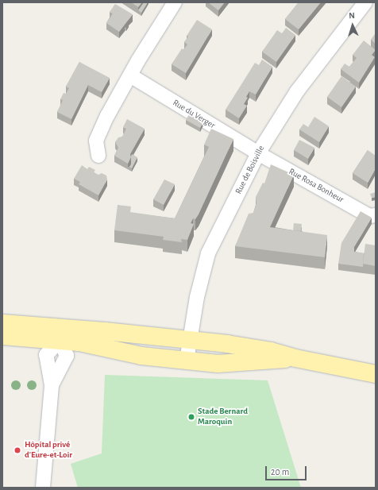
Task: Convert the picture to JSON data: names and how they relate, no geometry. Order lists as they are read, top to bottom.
{
  "streets": {
    "street": ["Rue du Verger", "Rue de Boisville", "Rue Rosa Bonheur"]
  },
  "crossings": [
    ["Rue du Verger", "Rue de Boisville"],
    ["Rue du Verger", "Rue Rosa Bonheur"],
    ["Rue de Boisville", "Rue Rosa Bonheur"]
  ],
  "places": ["Stade Bernard Maroquin", "Hôpital privé d'Eure-et-Loir"],
  "scale_bar": "20 m",
  "north": "top"
}
